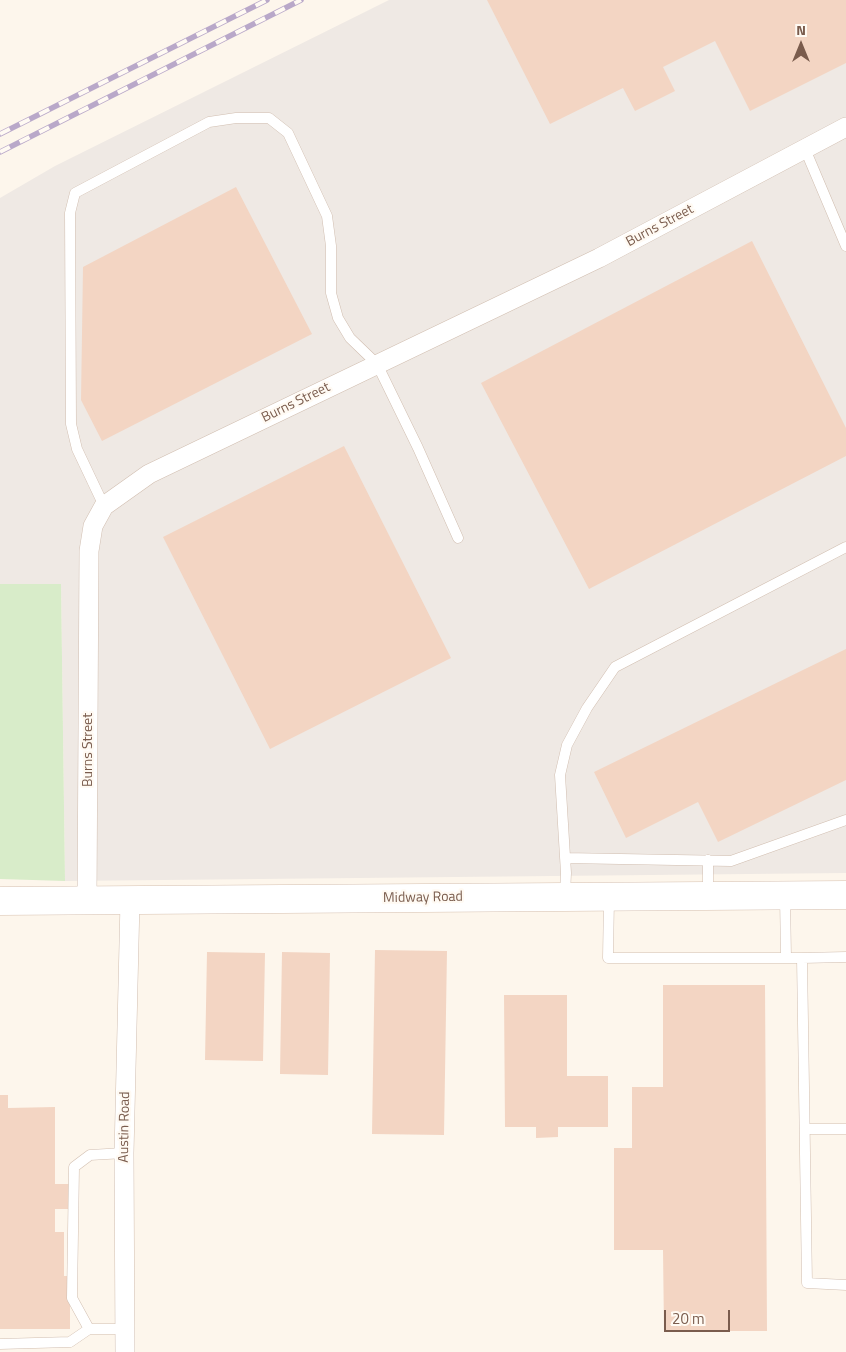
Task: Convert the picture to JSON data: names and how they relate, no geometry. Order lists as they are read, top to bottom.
{
  "streets": {
    "main road": ["Midway Road"],
    "street": ["Burns Street", "Austin Road"]
  },
  "crossings": [
    ["Burns Street", "Midway Road"],
    ["Midway Road", "Austin Road"]
  ],
  "scale_bar": "20 m",
  "north": "top"
}
